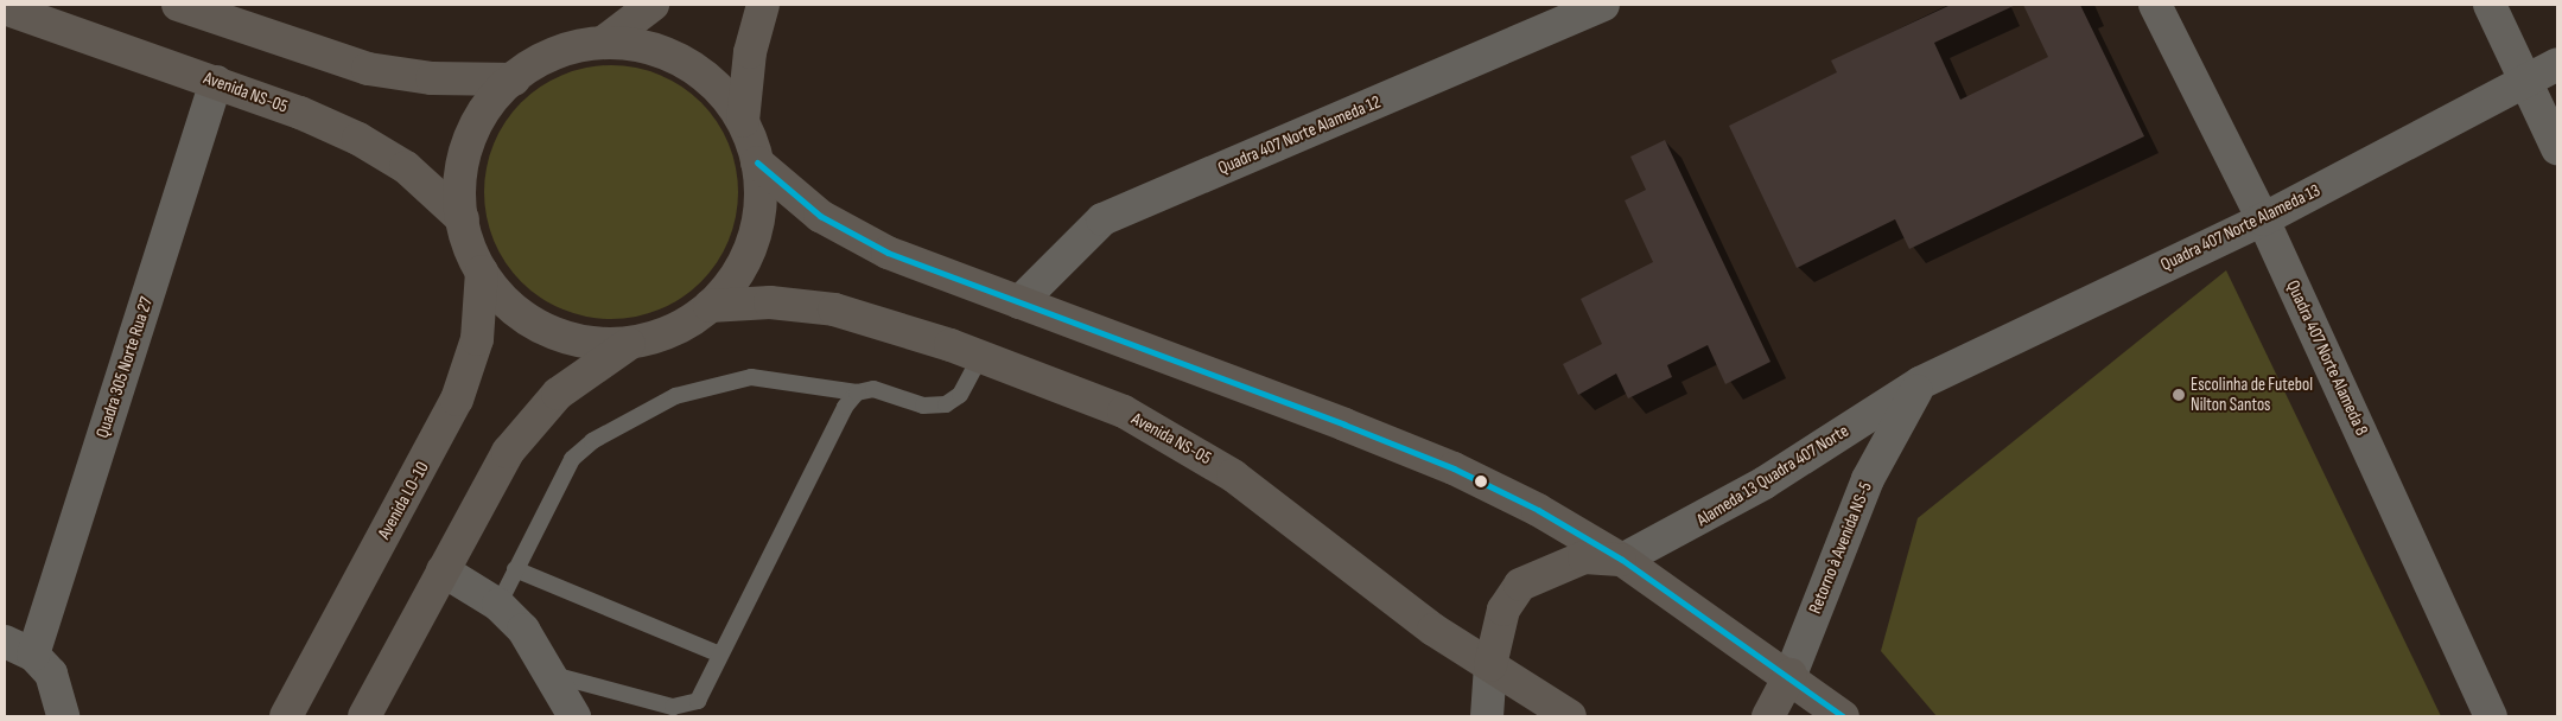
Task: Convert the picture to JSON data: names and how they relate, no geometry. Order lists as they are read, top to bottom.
{
  "streets": {
    "street": [
      "Avenida NS-05",
      "Quadra 407 Norte Alameda 12",
      "Quadra 407 Norte Alameda 13",
      "Quadra 407 Norte Alameda 8",
      "Quadra 305 Norte Rua 27",
      "Alameda 13 Quadra 407 Norte",
      "Avenida LO-10",
      "Retorno à Avenida NS-5"
    ]
  },
  "crossings": [
    ["Avenida NS-05", "Quadra 407 Norte Alameda 12"],
    ["Avenida NS-05", "Quadra 305 Norte Rua 27"],
    ["Avenida NS-05", "Alameda 13 Quadra 407 Norte"],
    ["Avenida NS-05", "Avenida LO-10"],
    ["Avenida NS-05", "Retorno à Avenida NS-5"],
    ["Quadra 407 Norte Alameda 13", "Quadra 407 Norte Alameda 8"],
    ["Quadra 407 Norte Alameda 13", "Alameda 13 Quadra 407 Norte"],
    ["Quadra 407 Norte Alameda 13", "Retorno à Avenida NS-5"],
    ["Alameda 13 Quadra 407 Norte", "Retorno à Avenida NS-5"]
  ],
  "places": ["Escolinha de Futebol Nilton Santos"]
}
